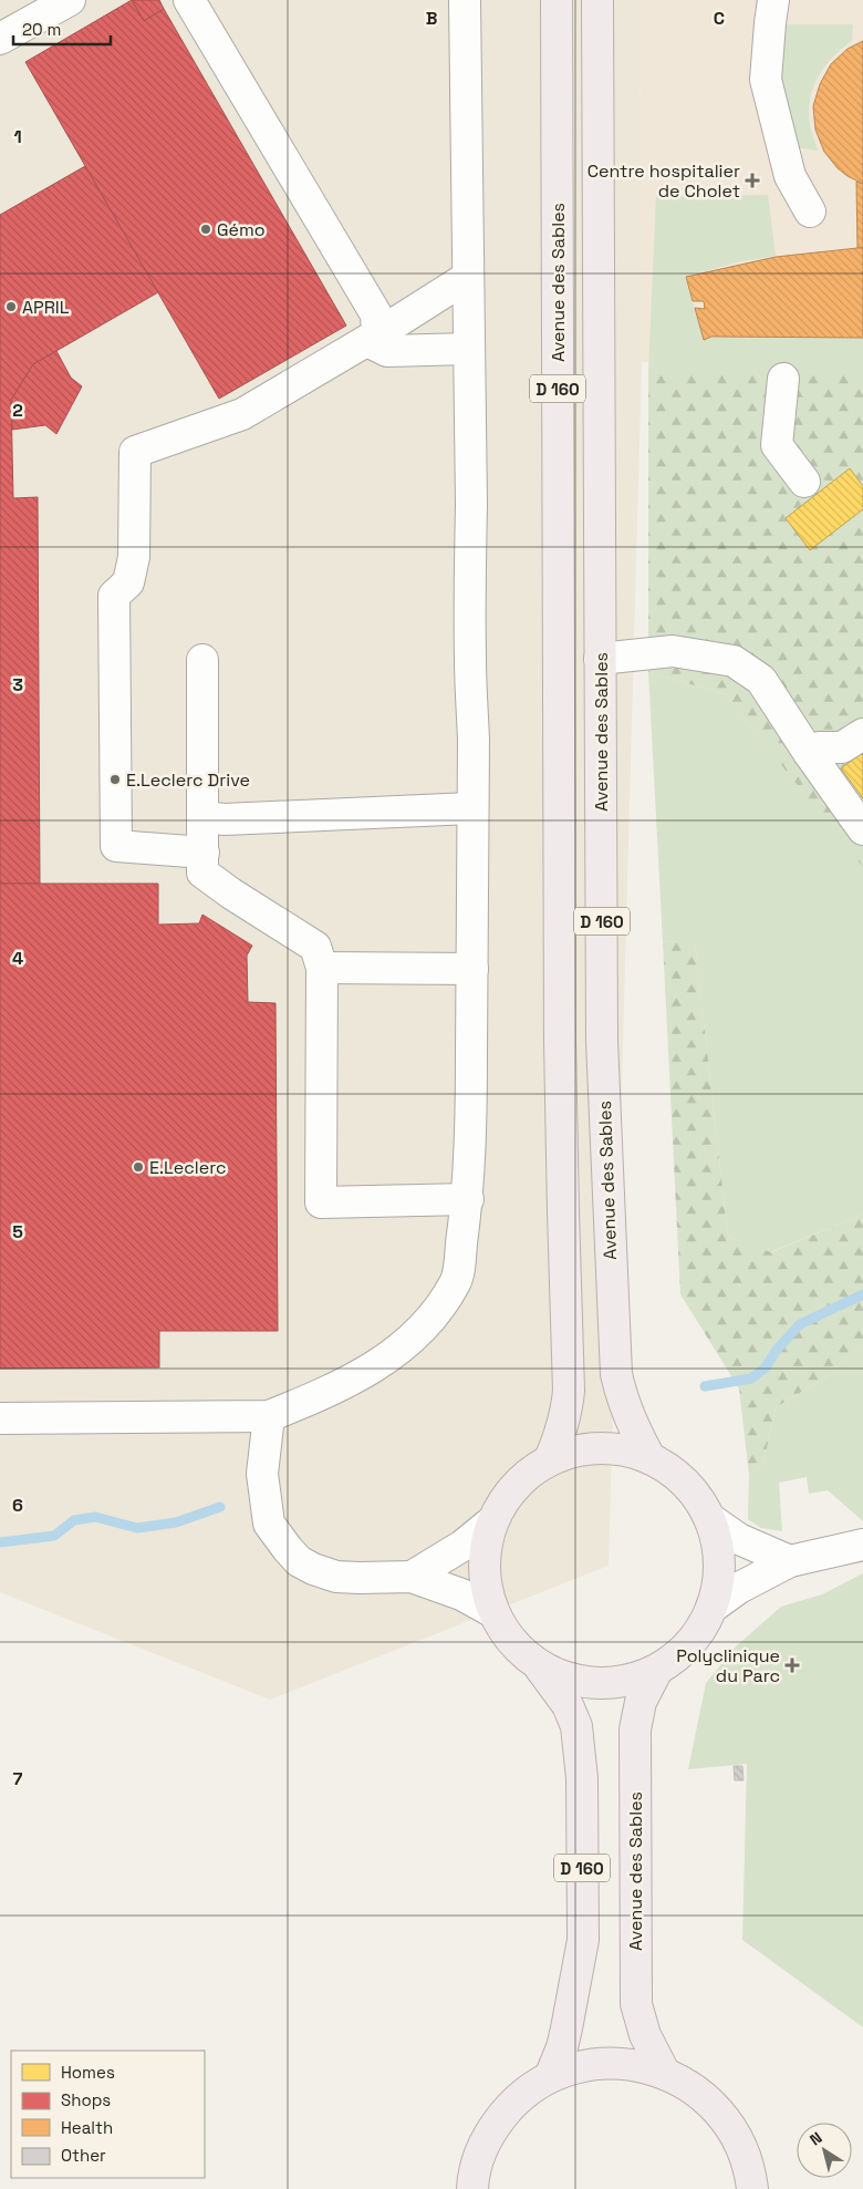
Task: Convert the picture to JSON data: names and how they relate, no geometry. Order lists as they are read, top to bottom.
{
  "streets": {
    "main road": ["Avenue des Sables", "D 160"]
  },
  "places": {
    "health": ["Centre hospitalier de Cholet", "Polyclinique du Parc"],
    "other": [
      "Gémo",
      "APRIL",
      "E.Leclerc Drive",
      "E.Leclerc"
    ]
  },
  "legend": [
    "Homes",
    "Shops",
    "Health",
    "Other"
  ],
  "scale_bar": "20 m",
  "north": "top left",
  "grid": {
    "columns": ["B", "C"],
    "rows": [
      "1",
      "2",
      "3",
      "4",
      "5",
      "6",
      "7"
    ]
  }
}
